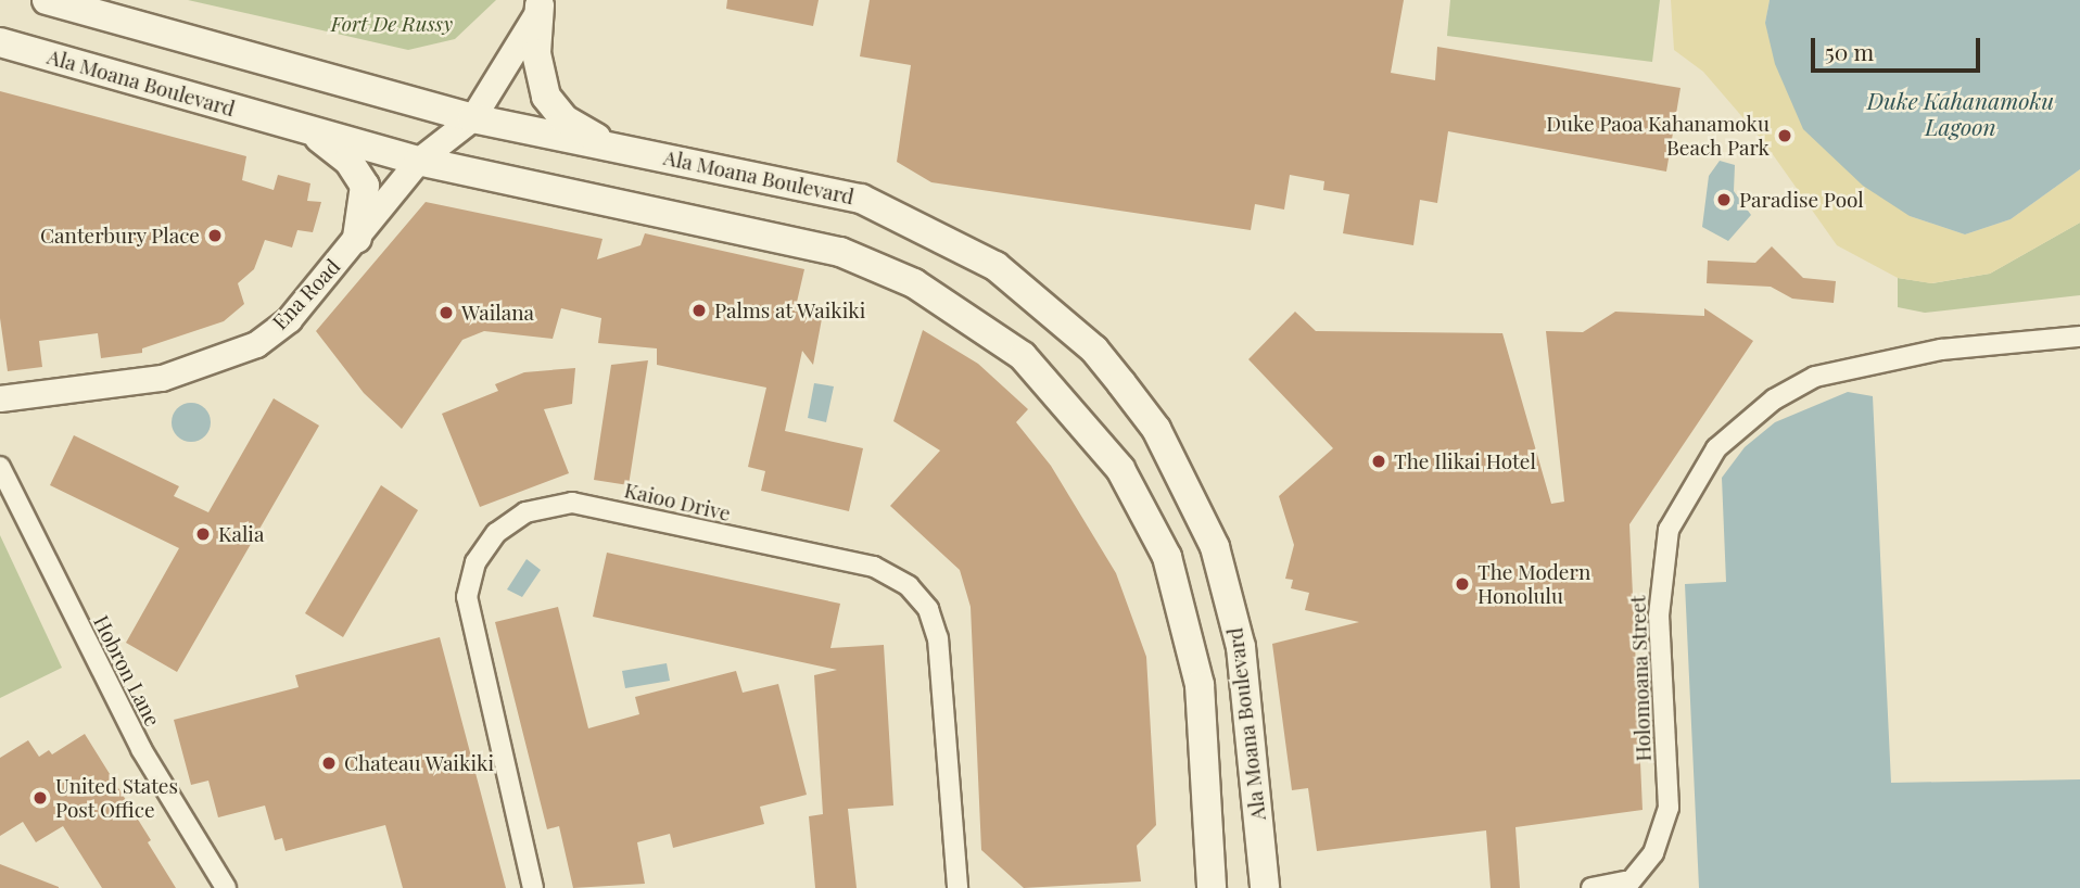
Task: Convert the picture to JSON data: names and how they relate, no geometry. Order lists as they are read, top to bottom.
{
  "streets": {
    "main road": ["Ala Moana Boulevard"],
    "street": [
      "Ena Road",
      "Kaioo Drive",
      "Hobron Lane",
      "Holomoana Street"
    ]
  },
  "crossings": [
    ["Ala Moana Boulevard", "Ena Road"]
  ],
  "water": ["Duke Kahanamoku Lagoon"],
  "parks": ["Fort De Russy"],
  "places": [
    "Duke Paoa Kahanamoku Beach Park",
    "Paradise Pool",
    "Canterbury Place",
    "Palms at Waikiki",
    "Wailana",
    "The Ilikai Hotel",
    "Kalia",
    "The Modern Honolulu",
    "Chateau Waikiki",
    "United States Post Office"
  ],
  "scale_bar": "50 m"
}
